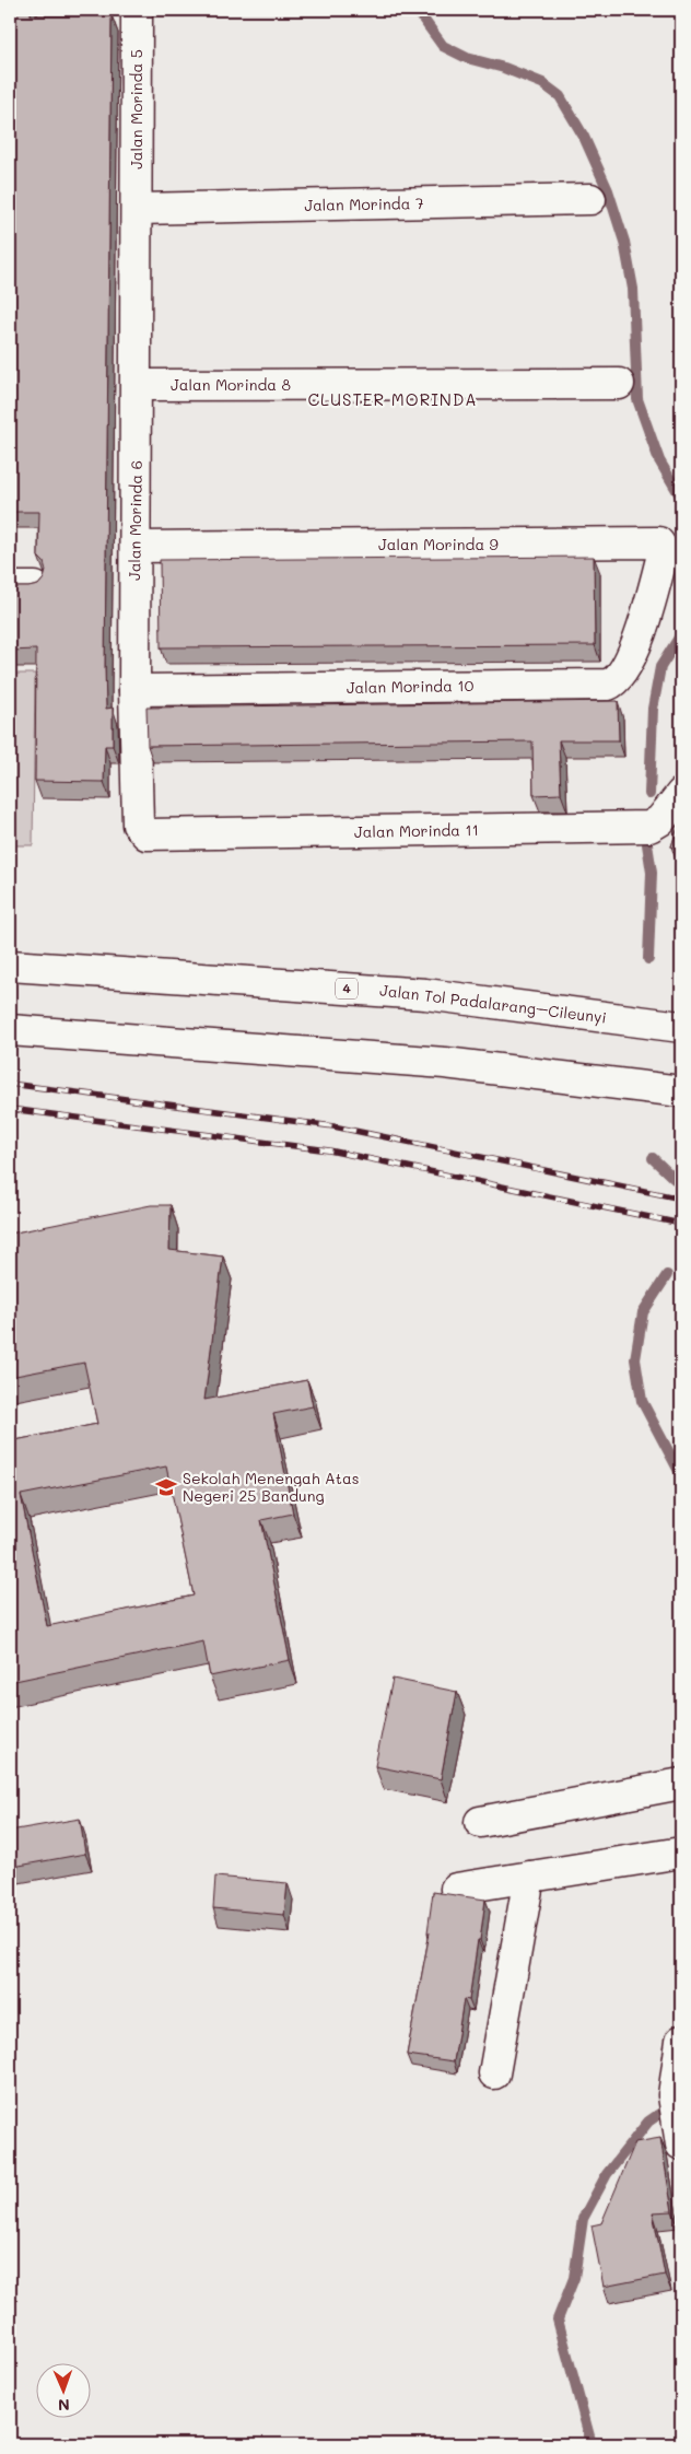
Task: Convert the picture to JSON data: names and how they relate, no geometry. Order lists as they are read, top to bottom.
{
  "streets": {
    "main road": [
      "Jalan Morinda 5",
      "Jalan Morinda 7",
      "Jalan Morinda 8",
      "Jalan Morinda 6",
      "Jalan Morinda 9",
      "Jalan Morinda 10",
      "Jalan Morinda 11",
      "4",
      "Jalan Tol Padalarang–Cileunyi"
    ]
  },
  "crossings": [
    ["Jalan Morinda 5", "Jalan Morinda 7"],
    ["Jalan Morinda 5", "Jalan Morinda 6"],
    ["Jalan Morinda 7", "Jalan Morinda 6"],
    ["Jalan Morinda 8", "Jalan Morinda 6"],
    ["Jalan Morinda 6", "Jalan Morinda 9"],
    ["Jalan Morinda 6", "Jalan Morinda 10"],
    ["Jalan Morinda 6", "Jalan Morinda 11"],
    ["Jalan Morinda 9", "Jalan Morinda 10"]
  ],
  "districts": ["CLUSTER MORINDA"],
  "places": {
    "school or university": ["Sekolah Menengah Atas Negeri 25 Bandung"]
  },
  "north": "bottom"
}
